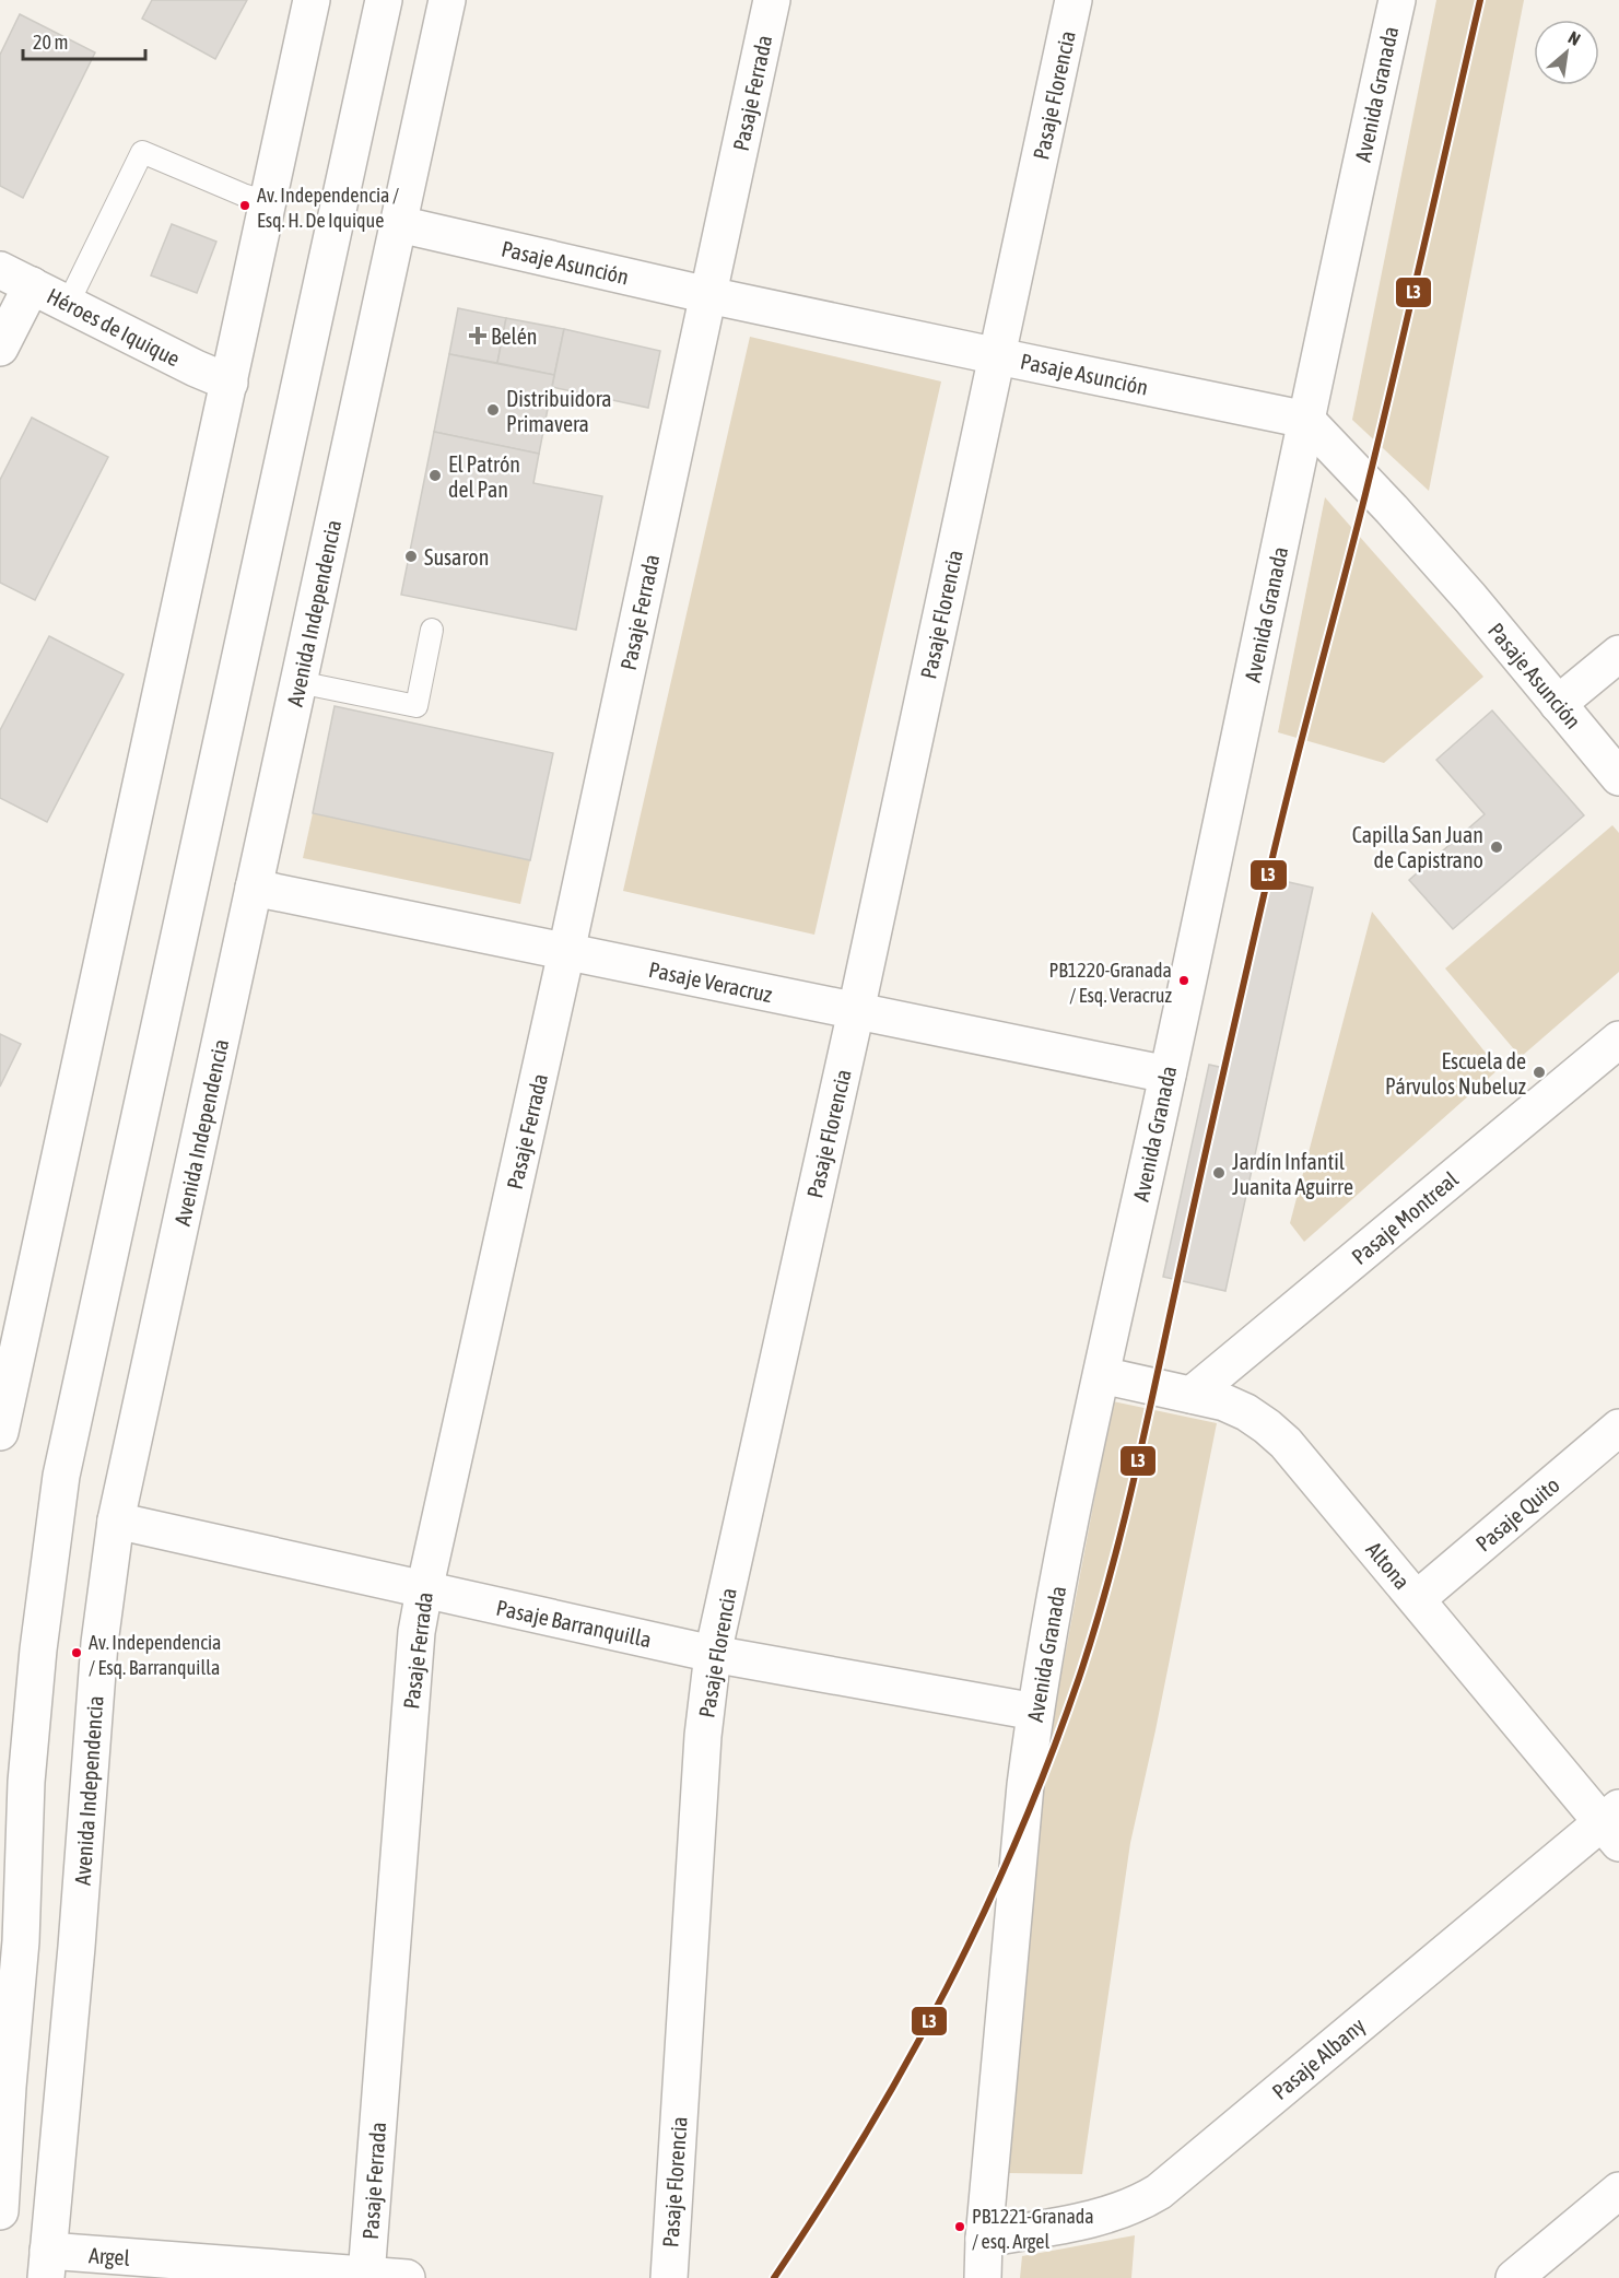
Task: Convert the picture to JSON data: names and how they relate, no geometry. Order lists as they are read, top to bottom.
{
  "streets": {
    "street": [
      "Pasaje Ferrada",
      "Avenida Granada",
      "Pasaje Florencia",
      "Pasaje Asunción",
      "Héroes de Iquique",
      "Avenida Independencia",
      "Pasaje Veracruz",
      "Pasaje Montreal",
      "Pasaje Quito",
      "Altona",
      "Pasaje Barranquilla",
      "Pasaje Albany",
      "Argel"
    ]
  },
  "crossings": [
    ["Pasaje Ferrada", "Pasaje Asunción"],
    ["Pasaje Ferrada", "Pasaje Veracruz"],
    ["Pasaje Ferrada", "Pasaje Barranquilla"],
    ["Pasaje Ferrada", "Argel"],
    ["Avenida Granada", "Pasaje Asunción"],
    ["Avenida Granada", "Pasaje Veracruz"],
    ["Avenida Granada", "Altona"],
    ["Avenida Granada", "Pasaje Barranquilla"],
    ["Avenida Granada", "Pasaje Albany"],
    ["Pasaje Florencia", "Pasaje Asunción"],
    ["Pasaje Florencia", "Pasaje Veracruz"],
    ["Pasaje Florencia", "Pasaje Barranquilla"],
    ["Pasaje Asunción", "Avenida Independencia"],
    ["Avenida Independencia", "Pasaje Veracruz"],
    ["Avenida Independencia", "Pasaje Barranquilla"],
    ["Avenida Independencia", "Argel"],
    ["Pasaje Montreal", "Altona"],
    ["Pasaje Quito", "Altona"],
    ["Altona", "Pasaje Albany"]
  ],
  "places": {
    "other": [
      "Av. Independencia / Esq. H. De Iquique",
      "Distribuidora Primavera",
      "El Patrón del Pan",
      "Susaron",
      "Capilla San Juan de Capistrano",
      "PB1220-Granada / Esq. Veracruz",
      "Escuela de Párvulos Nubeluz",
      "Jardín Infantil Juanita Aguirre",
      "Av. Independencia / Esq. Barranquilla",
      "PB1221-Granada / esq. Argel"
    ],
    "health": ["Belén"]
  },
  "lines": ["transit line L3"],
  "scale_bar": "20 m",
  "north": "top right"
}
